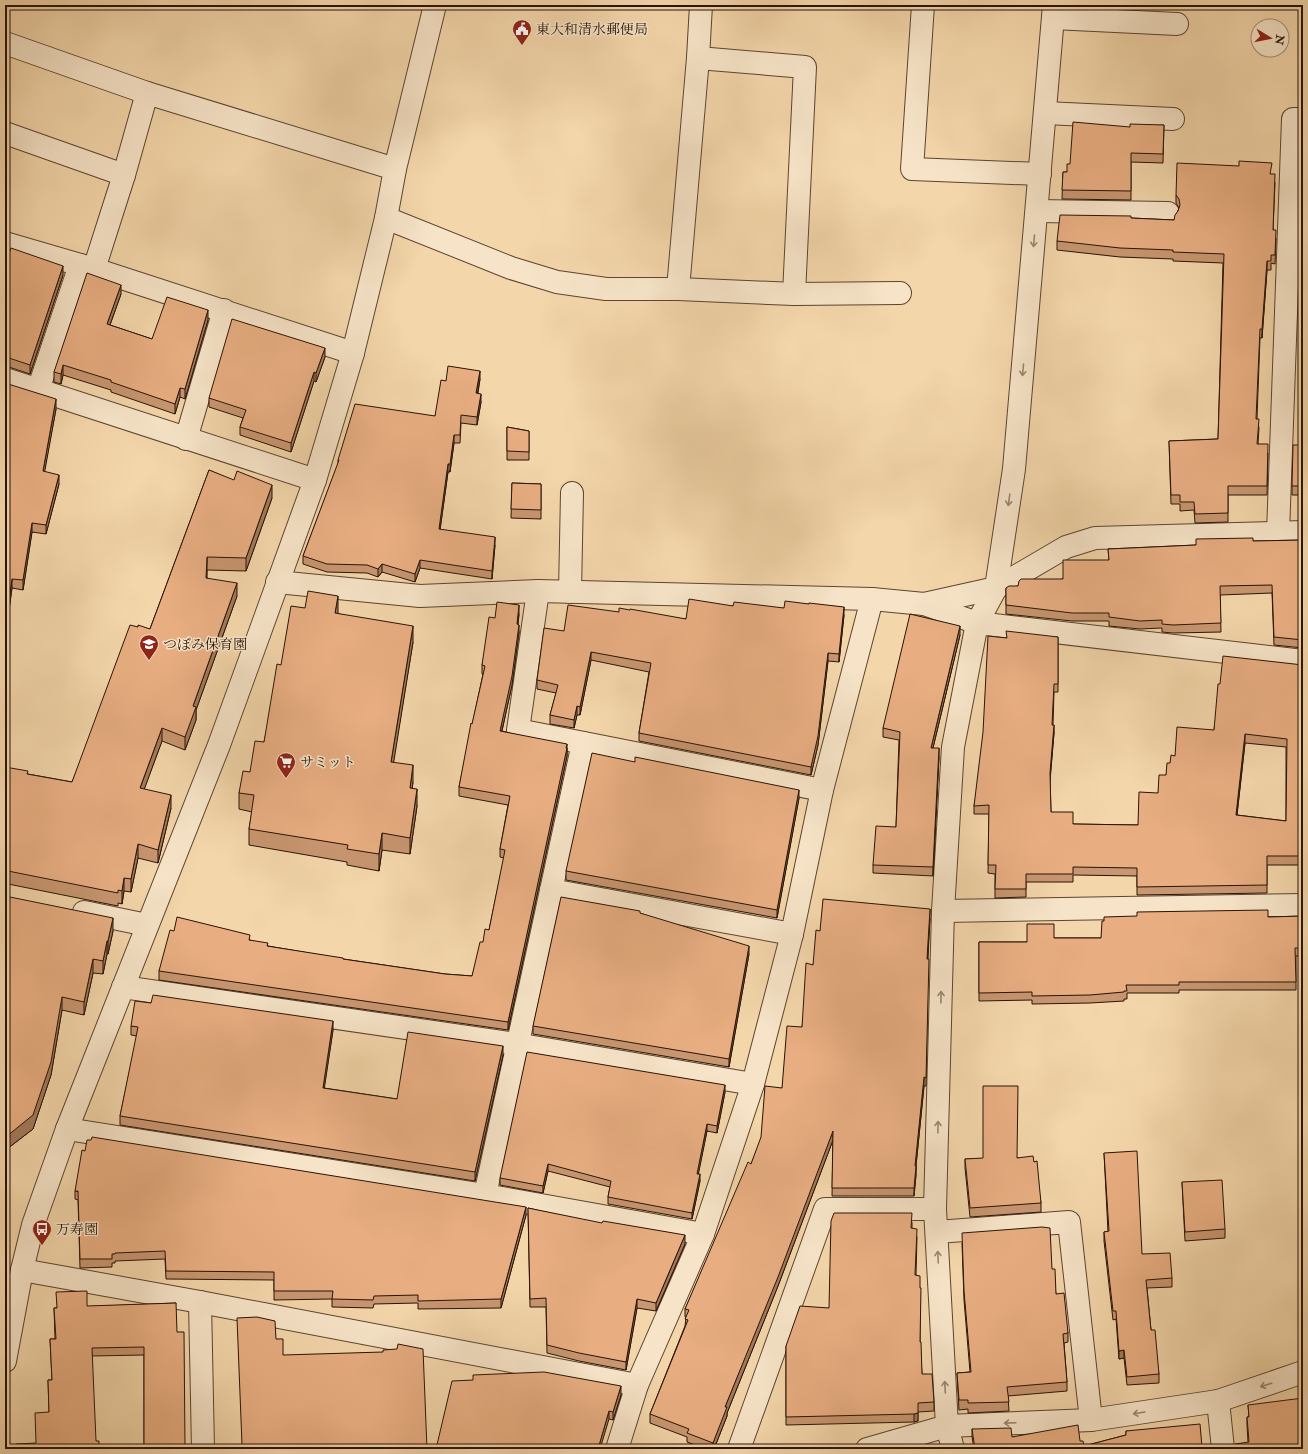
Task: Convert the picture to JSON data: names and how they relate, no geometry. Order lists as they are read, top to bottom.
{
  "places": {
    "public building": ["東大和清水郵便局"],
    "school or university": ["つぼみ保育園"],
    "supermarket": ["サミット"],
    "bus stop": ["万寿園"]
  },
  "north": "right"
}
